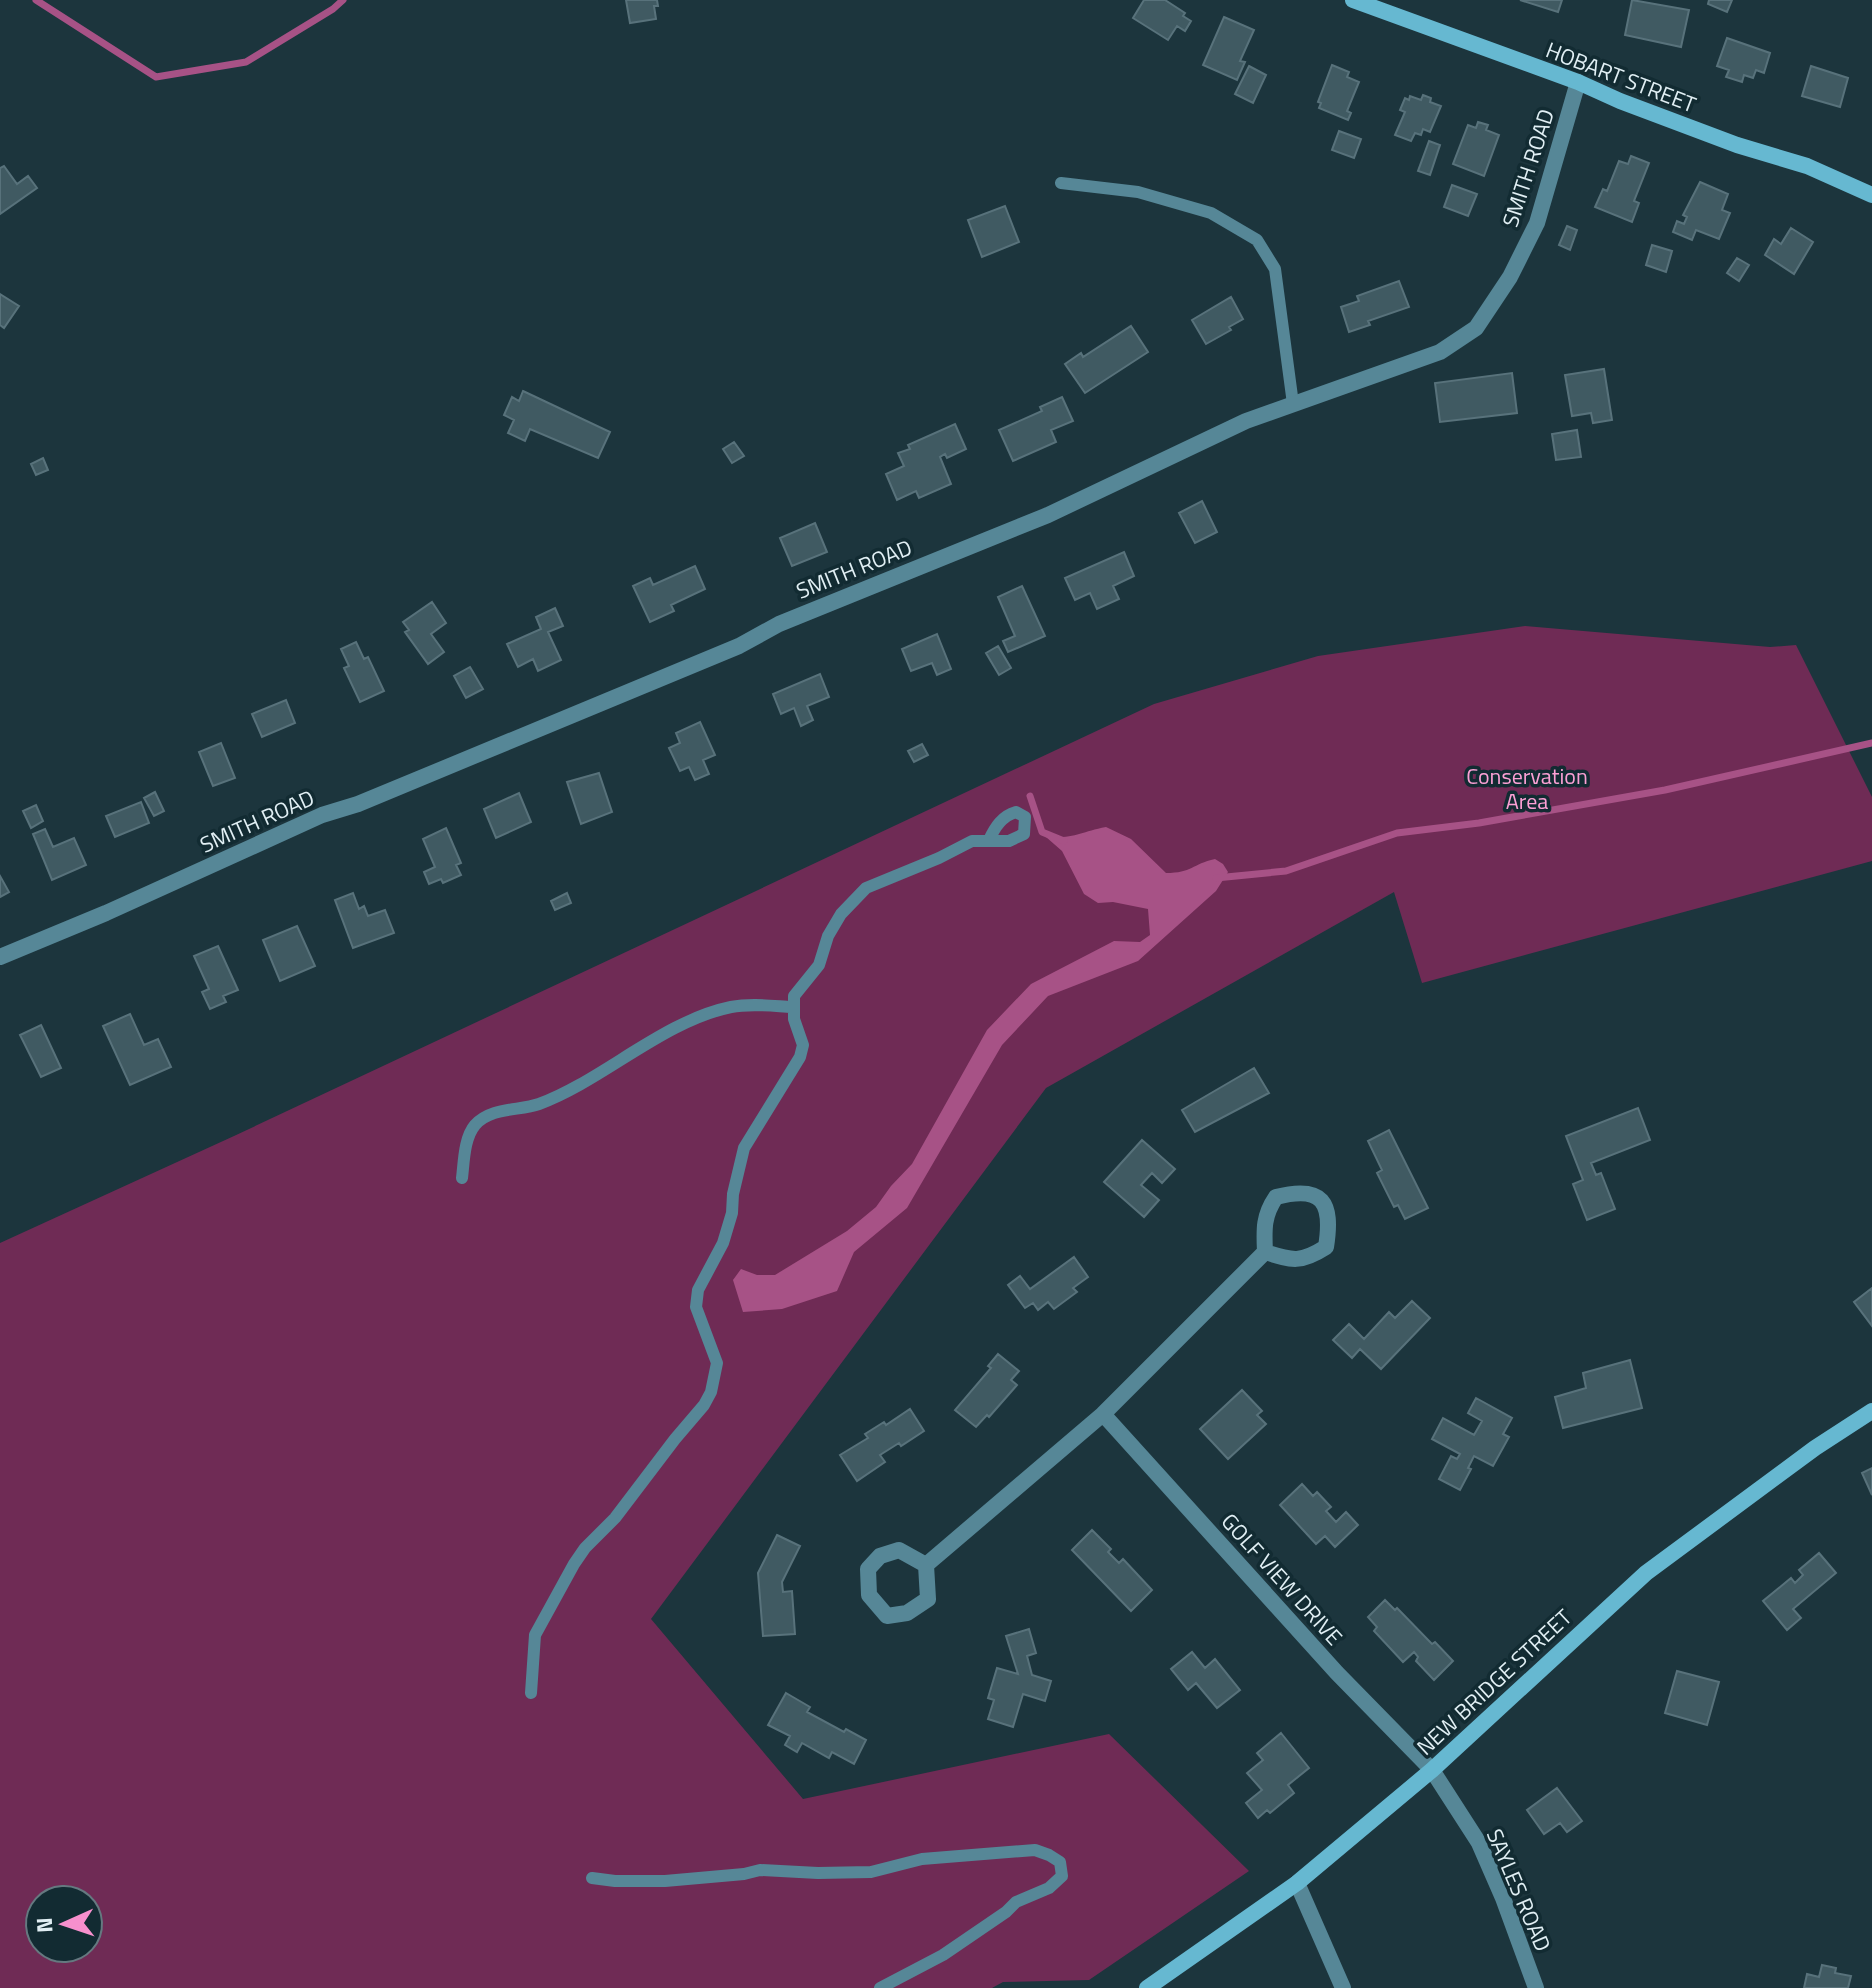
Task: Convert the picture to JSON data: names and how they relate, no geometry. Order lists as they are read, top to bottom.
{
  "streets": {
    "street": [
      "HOBART STREET",
      "SMITH ROAD",
      "GOLF VIEW DRIVE",
      "NEW BRIDGE STREET",
      "SAYLES ROAD"
    ]
  },
  "crossings": [
    ["HOBART STREET", "SMITH ROAD"],
    ["GOLF VIEW DRIVE", "NEW BRIDGE STREET"],
    ["GOLF VIEW DRIVE", "SAYLES ROAD"],
    ["NEW BRIDGE STREET", "SAYLES ROAD"]
  ],
  "parks": ["Conservation Area"],
  "north": "left"
}
